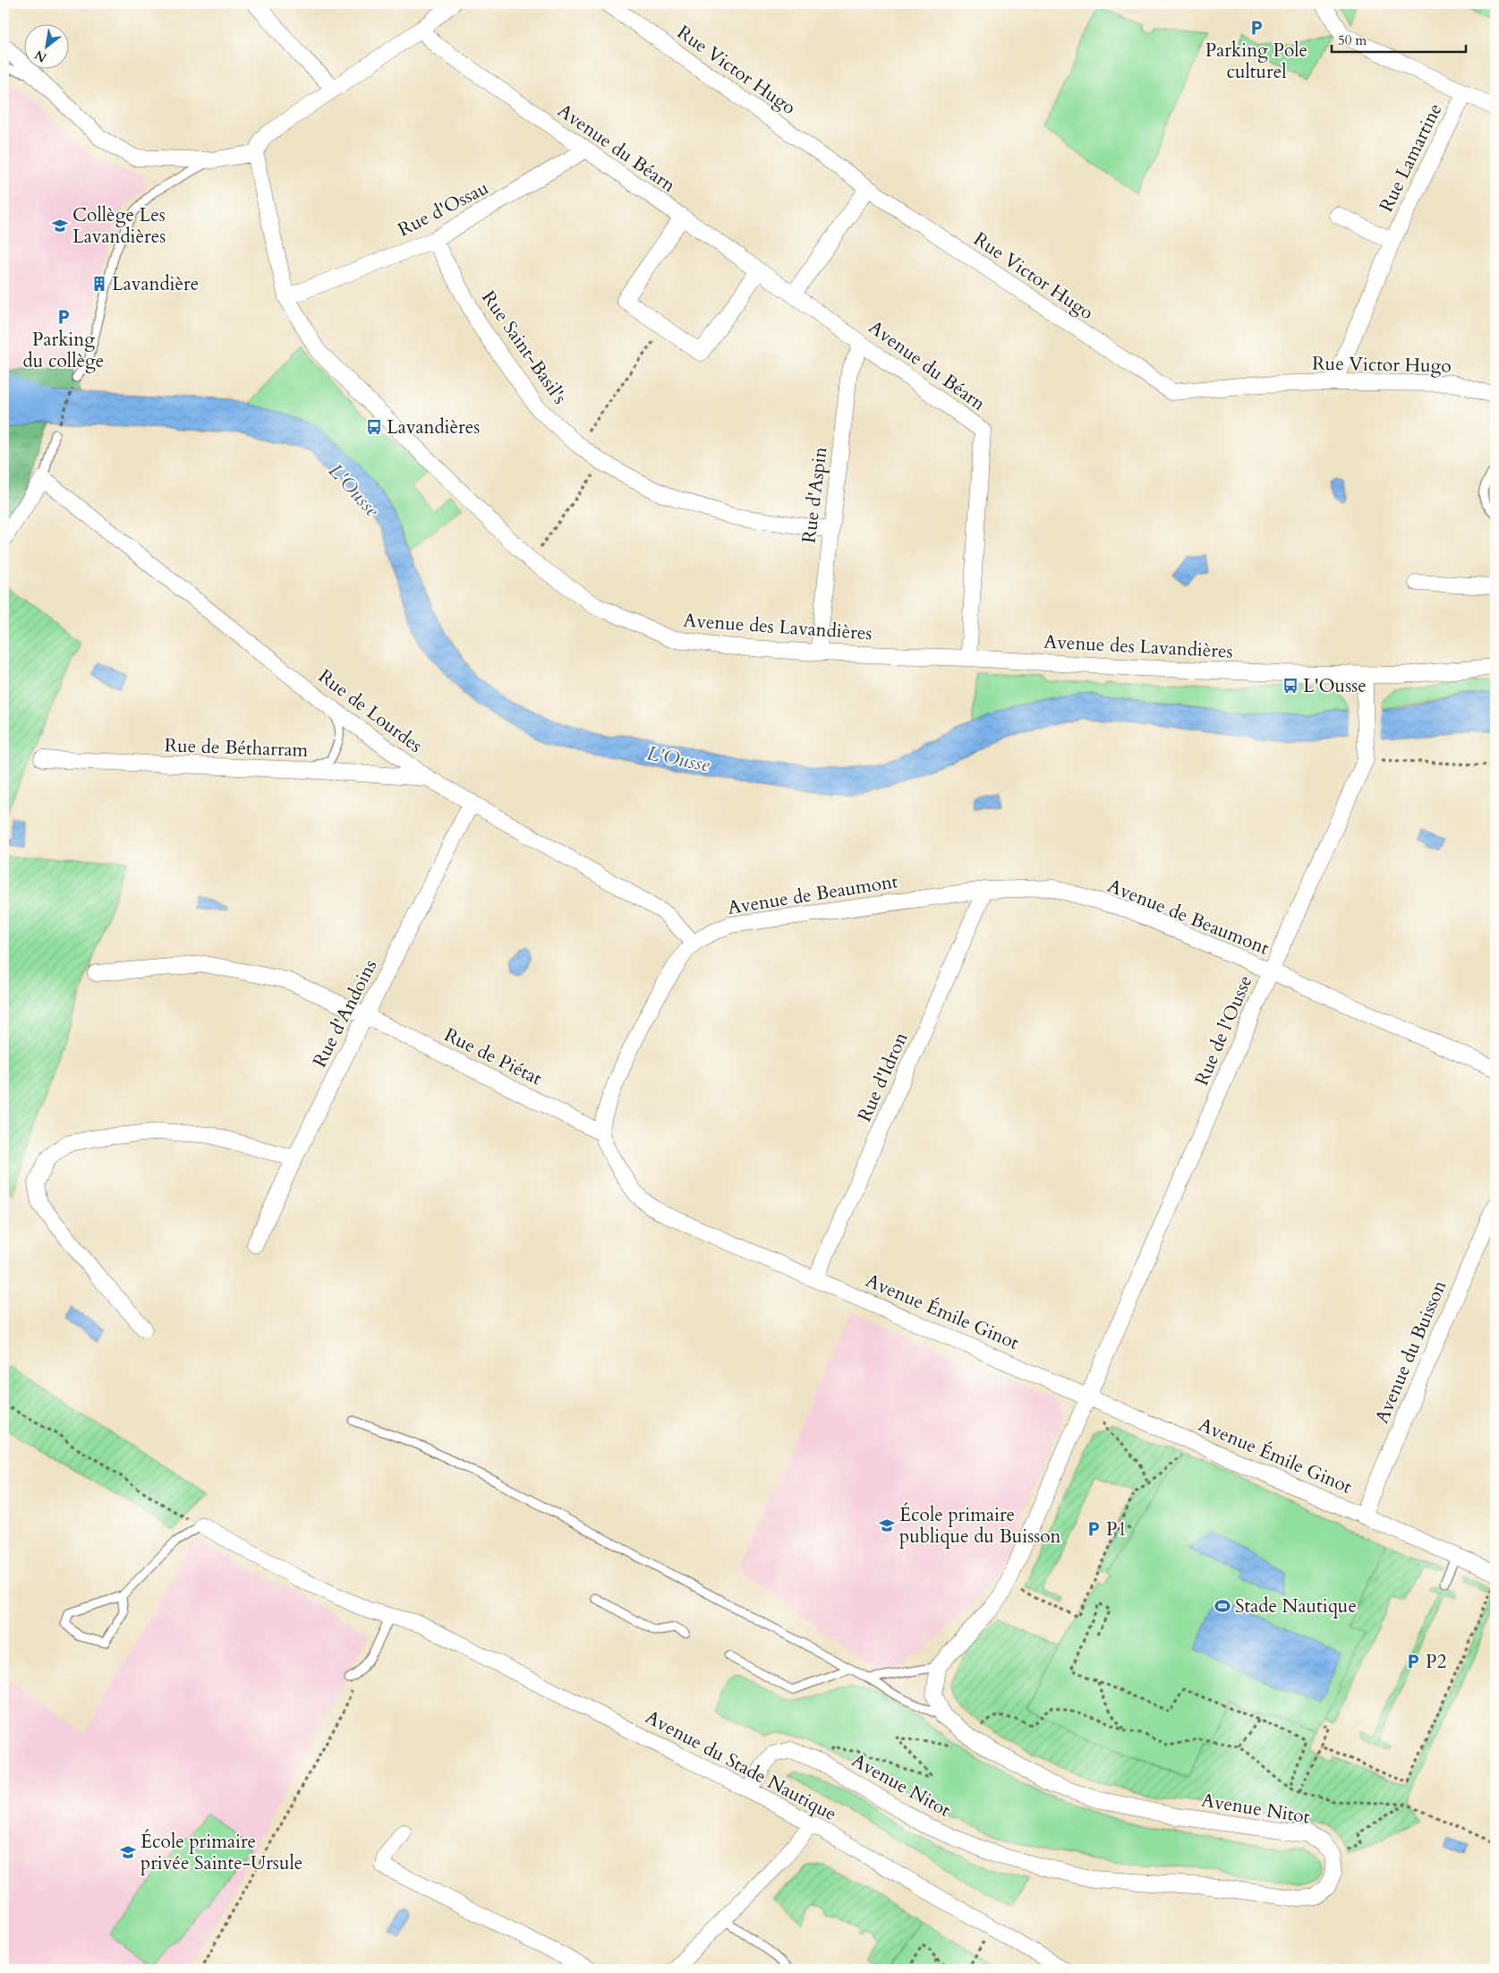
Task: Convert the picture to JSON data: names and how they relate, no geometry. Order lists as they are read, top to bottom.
{
  "streets": {
    "street": [
      "Rue Victor Hugo",
      "Avenue du Béarn",
      "Rue Lamartine",
      "Rue d'Ossau",
      "Rue Saint-Basil's",
      "Rue d'Aspin",
      "Avenue des Lavandières",
      "Rue de Lourdes",
      "Rue de Bétharram",
      "Avenue de Beaumont",
      "Rue d'Andoins",
      "Rue de l'Ousse",
      "Rue de Piétat",
      "Rue d'Idron",
      "Avenue Émile Ginot",
      "Avenue du Buisson",
      "Avenue du Stade Nautique",
      "Avenue Nitot"
    ]
  },
  "crossings": [
    ["Rue Victor Hugo", "Rue Lamartine"],
    ["Avenue du Béarn", "Rue d'Ossau"],
    ["Avenue du Béarn", "Rue d'Aspin"],
    ["Avenue du Béarn", "Avenue des Lavandières"],
    ["Rue d'Ossau", "Rue Saint-Basil's"],
    ["Rue d'Ossau", "Avenue des Lavandières"],
    ["Rue Saint-Basil's", "Rue d'Aspin"],
    ["Rue d'Aspin", "Avenue des Lavandières"],
    ["Avenue des Lavandières", "Rue de l'Ousse"],
    ["Rue de Lourdes", "Rue de Bétharram"],
    ["Rue de Lourdes", "Avenue de Beaumont"],
    ["Rue de Lourdes", "Rue d'Andoins"],
    ["Avenue de Beaumont", "Rue de l'Ousse"],
    ["Avenue de Beaumont", "Rue d'Idron"],
    ["Rue d'Andoins", "Rue de Piétat"],
    ["Rue de l'Ousse", "Avenue Émile Ginot"],
    ["Rue de Piétat", "Avenue Émile Ginot"],
    ["Rue d'Idron", "Avenue Émile Ginot"],
    ["Avenue Émile Ginot", "Avenue du Buisson"],
    ["Avenue du Stade Nautique", "Avenue Nitot"]
  ],
  "water": ["L'Ousse"],
  "places": {
    "parking": [
      "Parking Pole culturel",
      "Parking du collège",
      "P1",
      "P2"
    ],
    "school or university": ["Collège Les Lavandières", "École primaire publique du Buisson", "École primaire privée Sainte-Ursule"],
    "building": ["Lavandière"],
    "bus stop": ["Lavandières", "L'Ousse"],
    "sports": ["Stade Nautique"]
  },
  "scale_bar": "50 m",
  "north": "bottom left"
}
